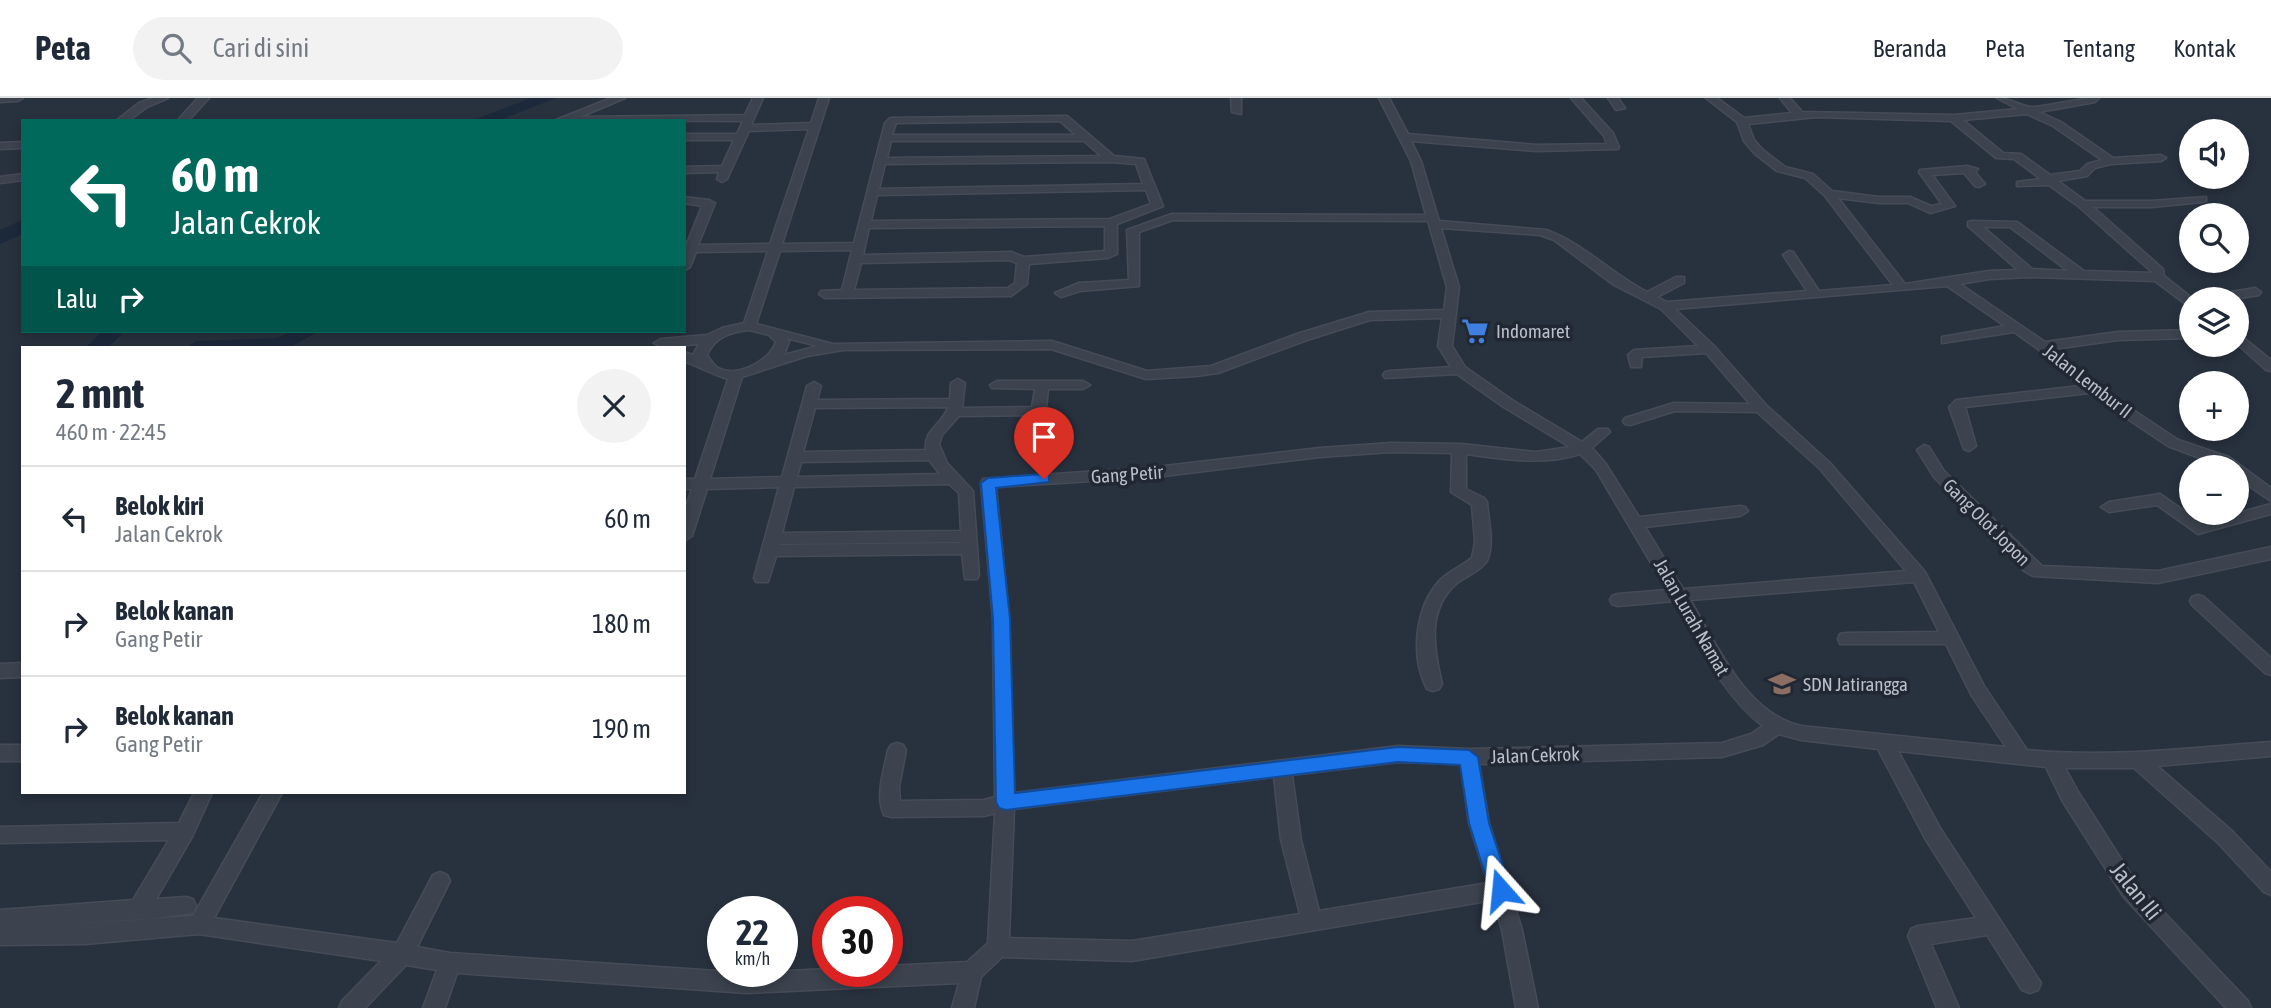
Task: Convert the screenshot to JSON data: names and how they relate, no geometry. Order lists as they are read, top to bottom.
{
  "streets": {
    "street": [
      "Jalan Lembur II",
      "Gang Petir",
      "Gang Olot Jopon",
      "Jalan Lurah Namat",
      "Jalan Cekrok",
      "Jalan Ili"
    ]
  },
  "crossings": [
    ["Gang Petir", "Jalan Lurah Namat"],
    ["Gang Petir", "Jalan Cekrok"],
    ["Jalan Lurah Namat", "Jalan Cekrok"],
    ["Jalan Lurah Namat", "Jalan Ili"]
  ],
  "places": {
    "supermarket": ["Indomaret"],
    "school or university": ["SDN Jatirangga"]
  },
  "page": {
    "header": "Peta",
    "search": "Cari di sini",
    "nav": [
      "Beranda",
      "Peta",
      "Tentang",
      "Kontak"
    ],
    "map_buttons": ["+", "−"],
    "turn": ["60 m", "Jalan Cekrok"],
    "then": "Lalu",
    "heading": ["2 mnt", "460 m · 22:45"],
    "list": [
      {
        "name": "Belok kiri",
        "note": "Jalan Cekrok",
        "value": "60 m"
      },
      {
        "name": "Belok kanan",
        "note": "Gang Petir",
        "value": "180 m"
      },
      {
        "name": "Belok kanan",
        "note": "Gang Petir",
        "value": "190 m"
      }
    ],
    "speed": "22 km/h",
    "limit": "30"
  }
}
